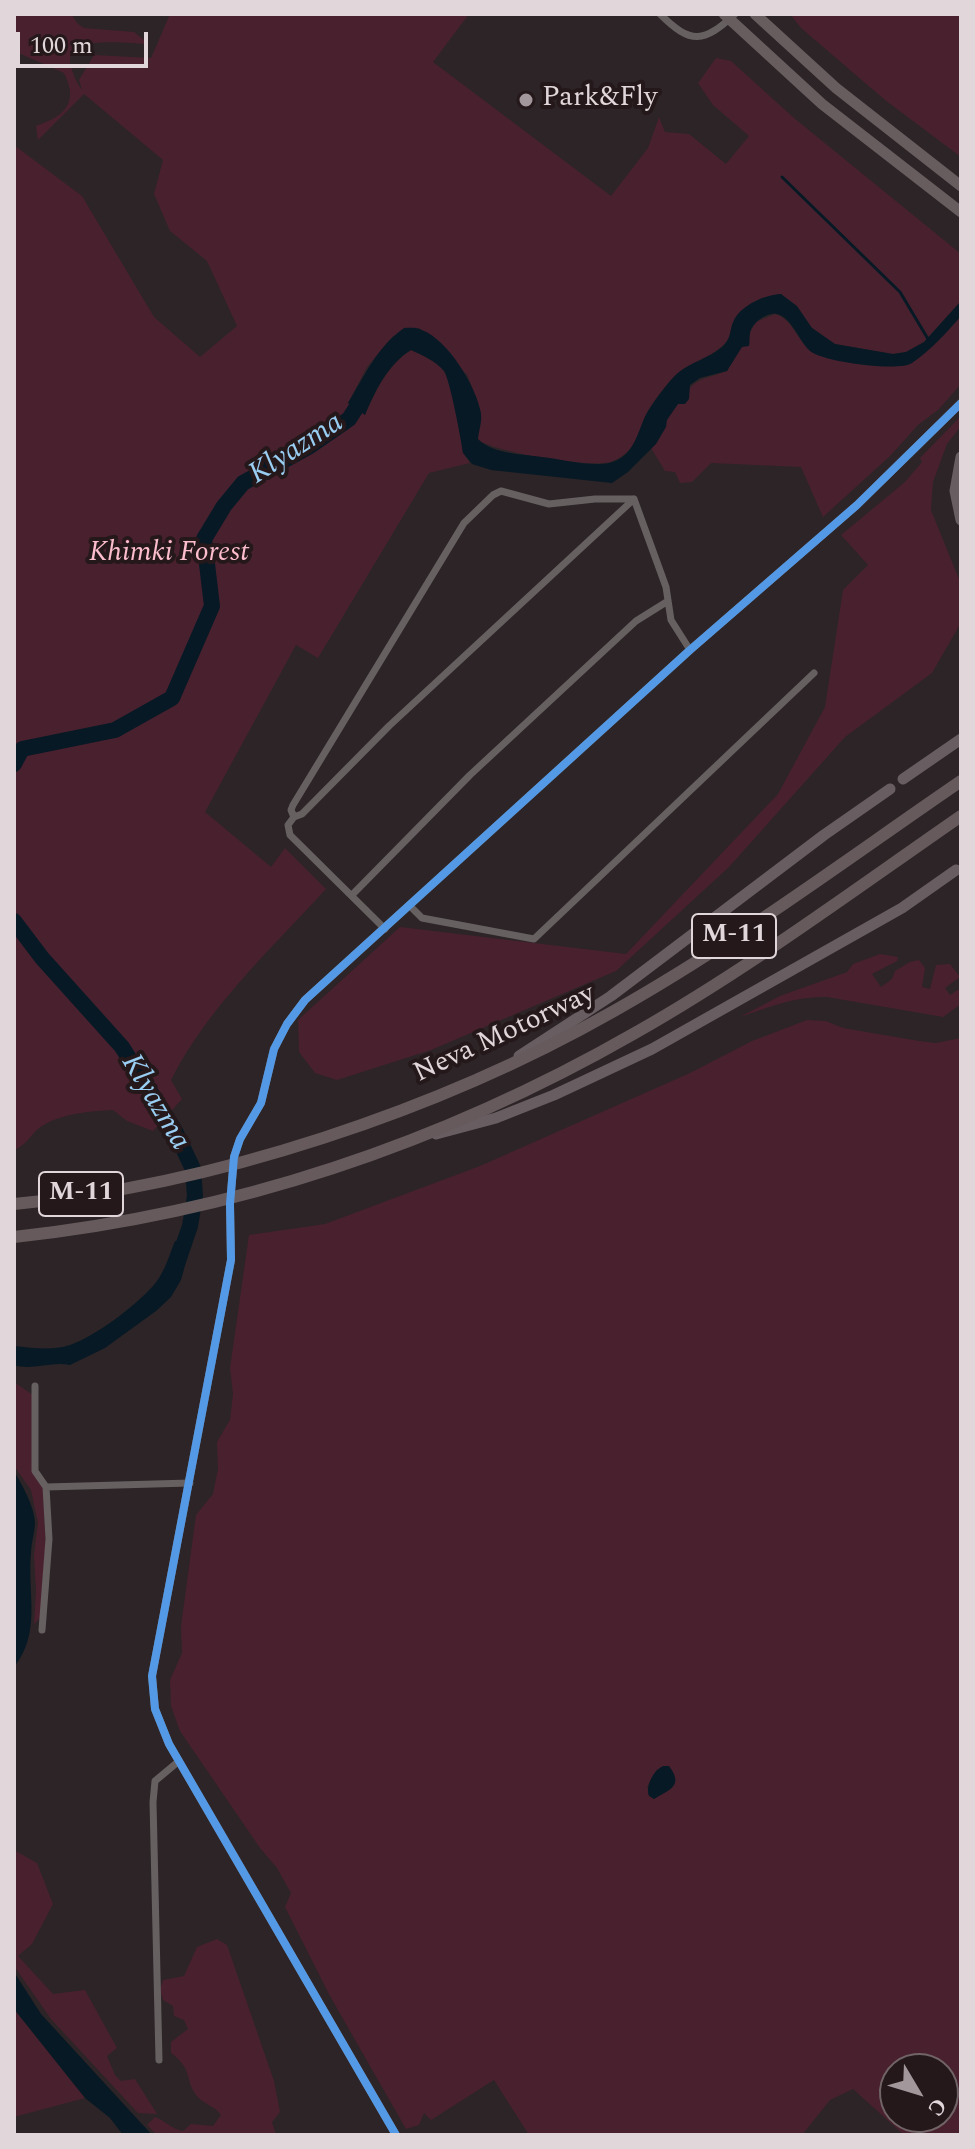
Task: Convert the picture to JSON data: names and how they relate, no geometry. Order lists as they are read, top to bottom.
{
  "streets": {
    "highway": ["М-11", "Neva Motorway"]
  },
  "crossings": [
    ["М-11", "Neva Motorway"]
  ],
  "water": ["Klyazma"],
  "parks": ["Khimki Forest"],
  "places": ["Park&Fly"],
  "scale_bar": "100 m",
  "north": "bottom right"
}
